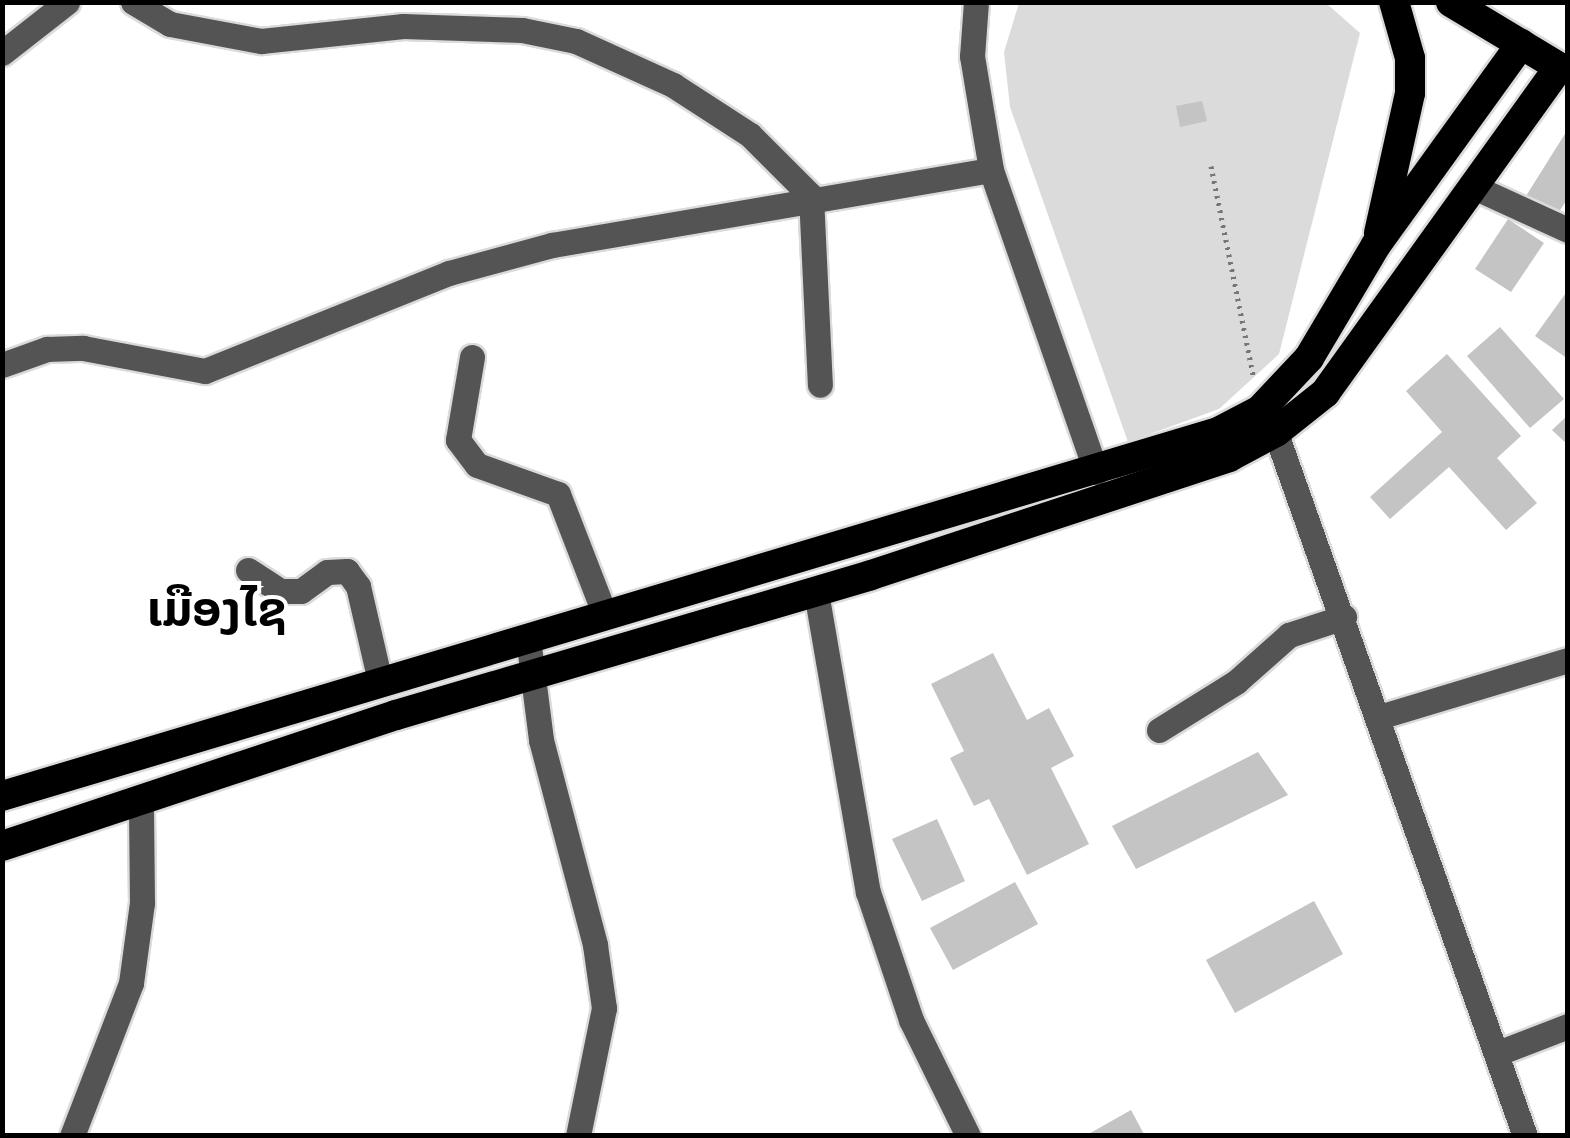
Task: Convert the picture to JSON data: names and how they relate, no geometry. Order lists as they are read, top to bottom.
{
  "districts": ["ເມືອງໄຊ"]
}
